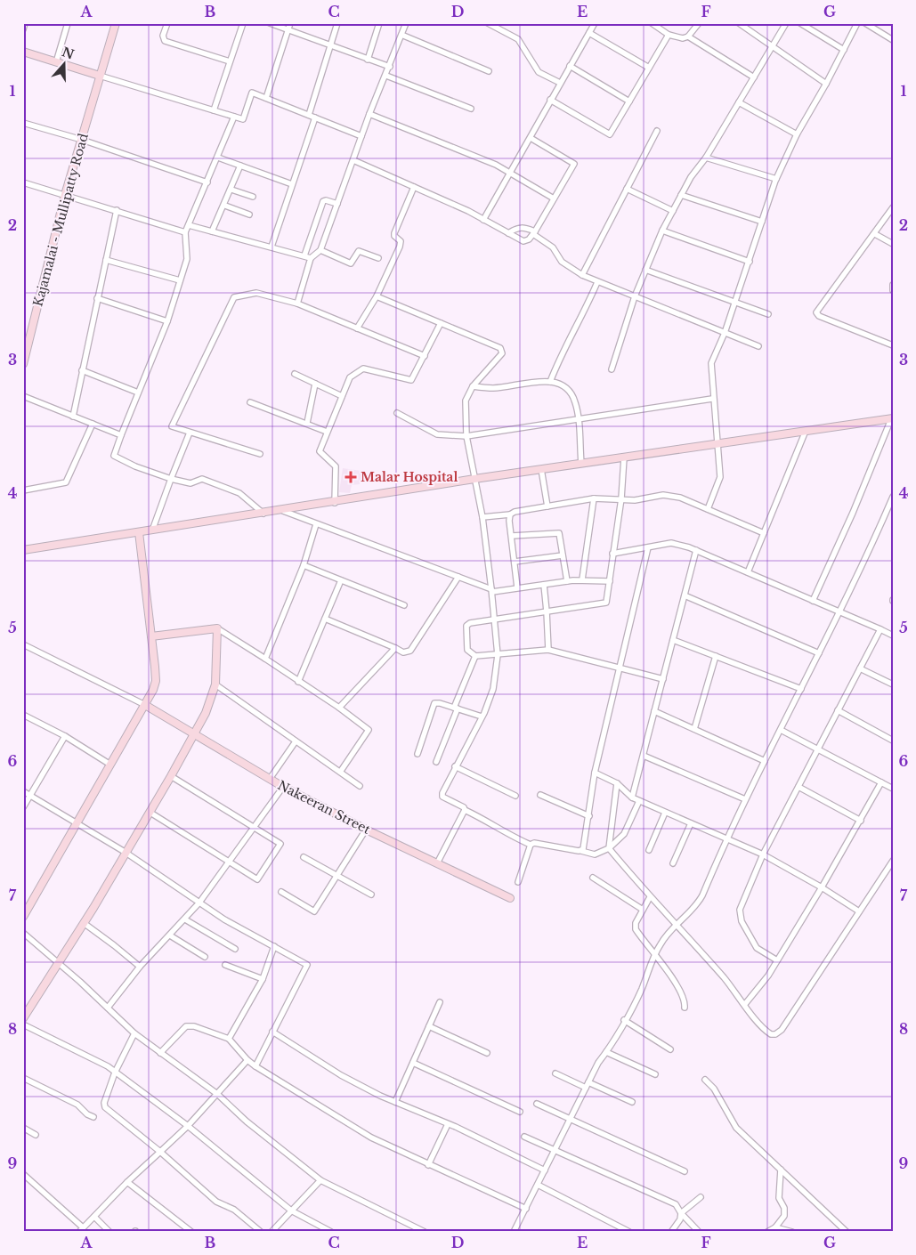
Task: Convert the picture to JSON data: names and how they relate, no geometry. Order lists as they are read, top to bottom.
{
  "streets": {
    "street": ["Kajamalai - Mullipatty Road", "Nakeeran Street"]
  },
  "places": {
    "health": ["Malar Hospital"]
  },
  "north": "top",
  "grid": {
    "columns": [
      "A",
      "B",
      "C",
      "D",
      "E",
      "F",
      "G"
    ],
    "rows": [
      "1",
      "2",
      "3",
      "4",
      "5",
      "6",
      "7",
      "8",
      "9"
    ]
  }
}
